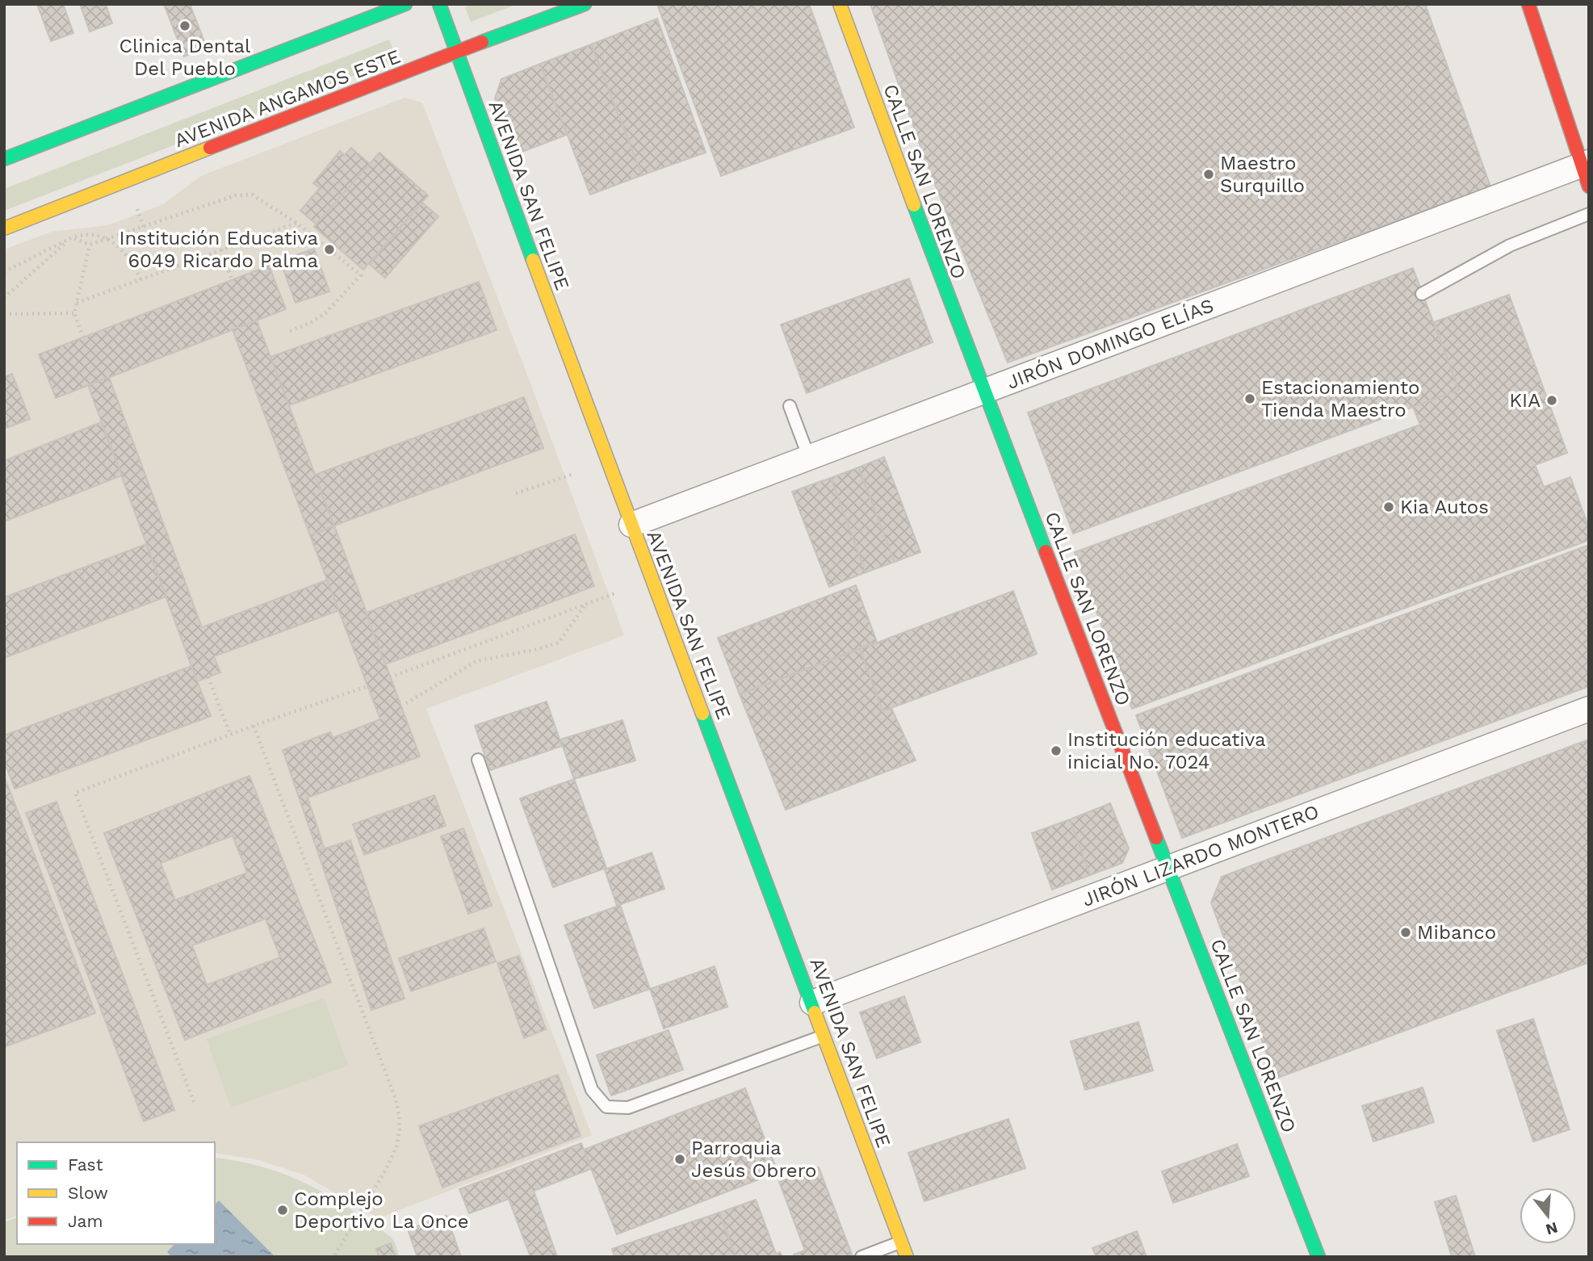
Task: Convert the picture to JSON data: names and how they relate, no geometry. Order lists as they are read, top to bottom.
{
  "streets": {
    "street": [
      "AVENIDA ANGAMOS ESTE",
      "CALLE SAN LORENZO",
      "AVENIDA SAN FELIPE",
      "JIRÓN DOMINGO ELÍAS",
      "JIRÓN LIZARDO MONTERO"
    ]
  },
  "crossings": [
    ["AVENIDA ANGAMOS ESTE", "AVENIDA SAN FELIPE"],
    ["CALLE SAN LORENZO", "JIRÓN DOMINGO ELÍAS"],
    ["CALLE SAN LORENZO", "JIRÓN LIZARDO MONTERO"],
    ["AVENIDA SAN FELIPE", "JIRÓN DOMINGO ELÍAS"],
    ["AVENIDA SAN FELIPE", "JIRÓN LIZARDO MONTERO"]
  ],
  "places": [
    "Clinica Dental Del Pueblo",
    "Maestro Surquillo",
    "Institución Educativa 6049 Ricardo Palma",
    "Estacionamiento Tienda Maestro",
    "KIA",
    "Kia Autos",
    "Institución educativa inicial No. 7024",
    "Mibanco",
    "Parroquia Jesús Obrero",
    "Complejo Deportivo La Once"
  ],
  "legend": ["Fast", "Slow", "Jam"],
  "north": "bottom"
}
